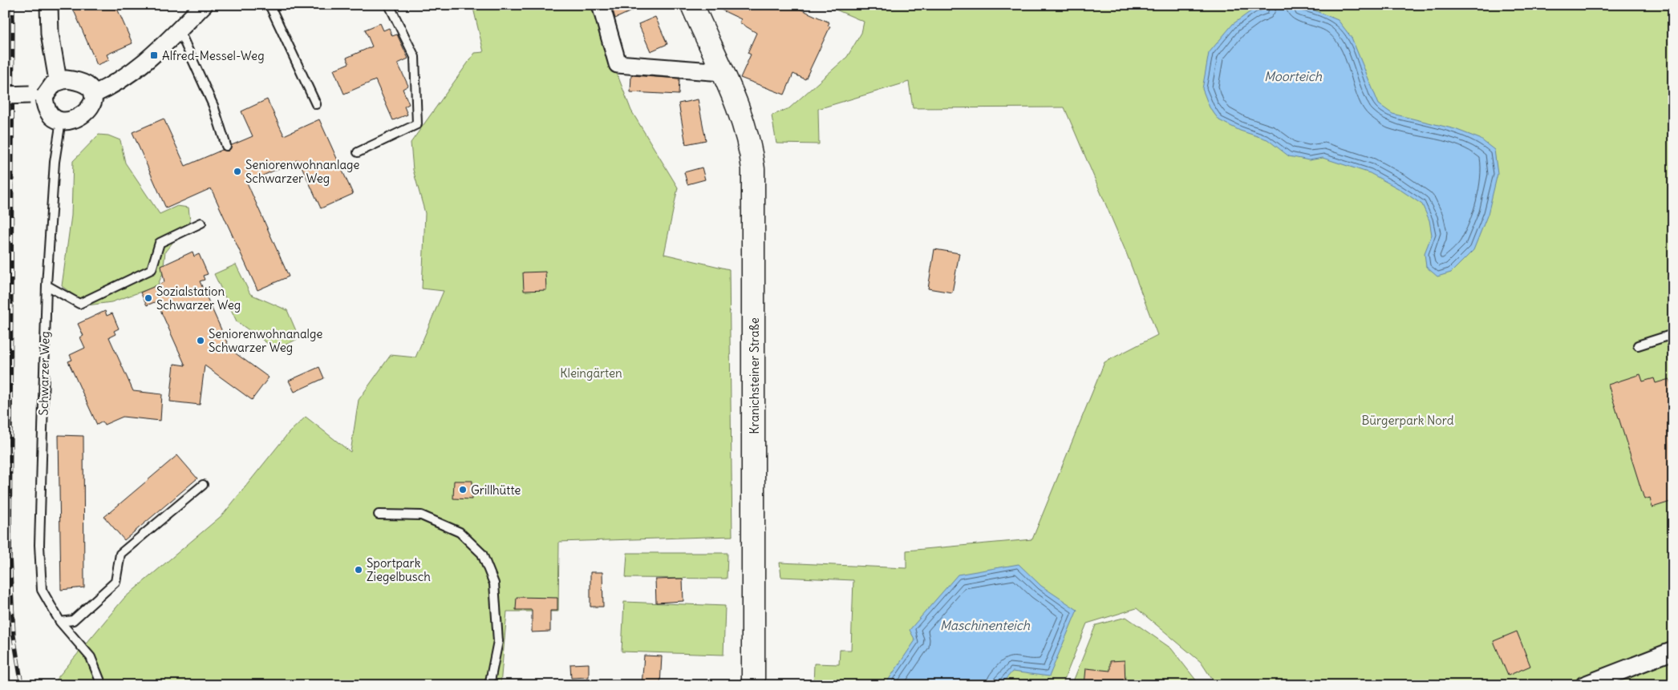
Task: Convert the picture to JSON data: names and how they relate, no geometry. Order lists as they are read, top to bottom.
{
  "streets": {
    "main road": ["Kranichsteiner Straße"],
    "lane": ["Schwarzer Weg"]
  },
  "water": ["Moorteich", "Maschinenteich"],
  "parks": ["Kleingärten", "Bürgerpark Nord"],
  "places": {
    "transit": ["Alfred-Messel-Weg"],
    "other": [
      "Seniorenwohnanlage Schwarzer Weg",
      "Sozialstation Schwarzer Weg",
      "Seniorenwohnanalge Schwarzer Weg",
      "Grillhütte",
      "Sportpark Ziegelbusch"
    ]
  }
}
